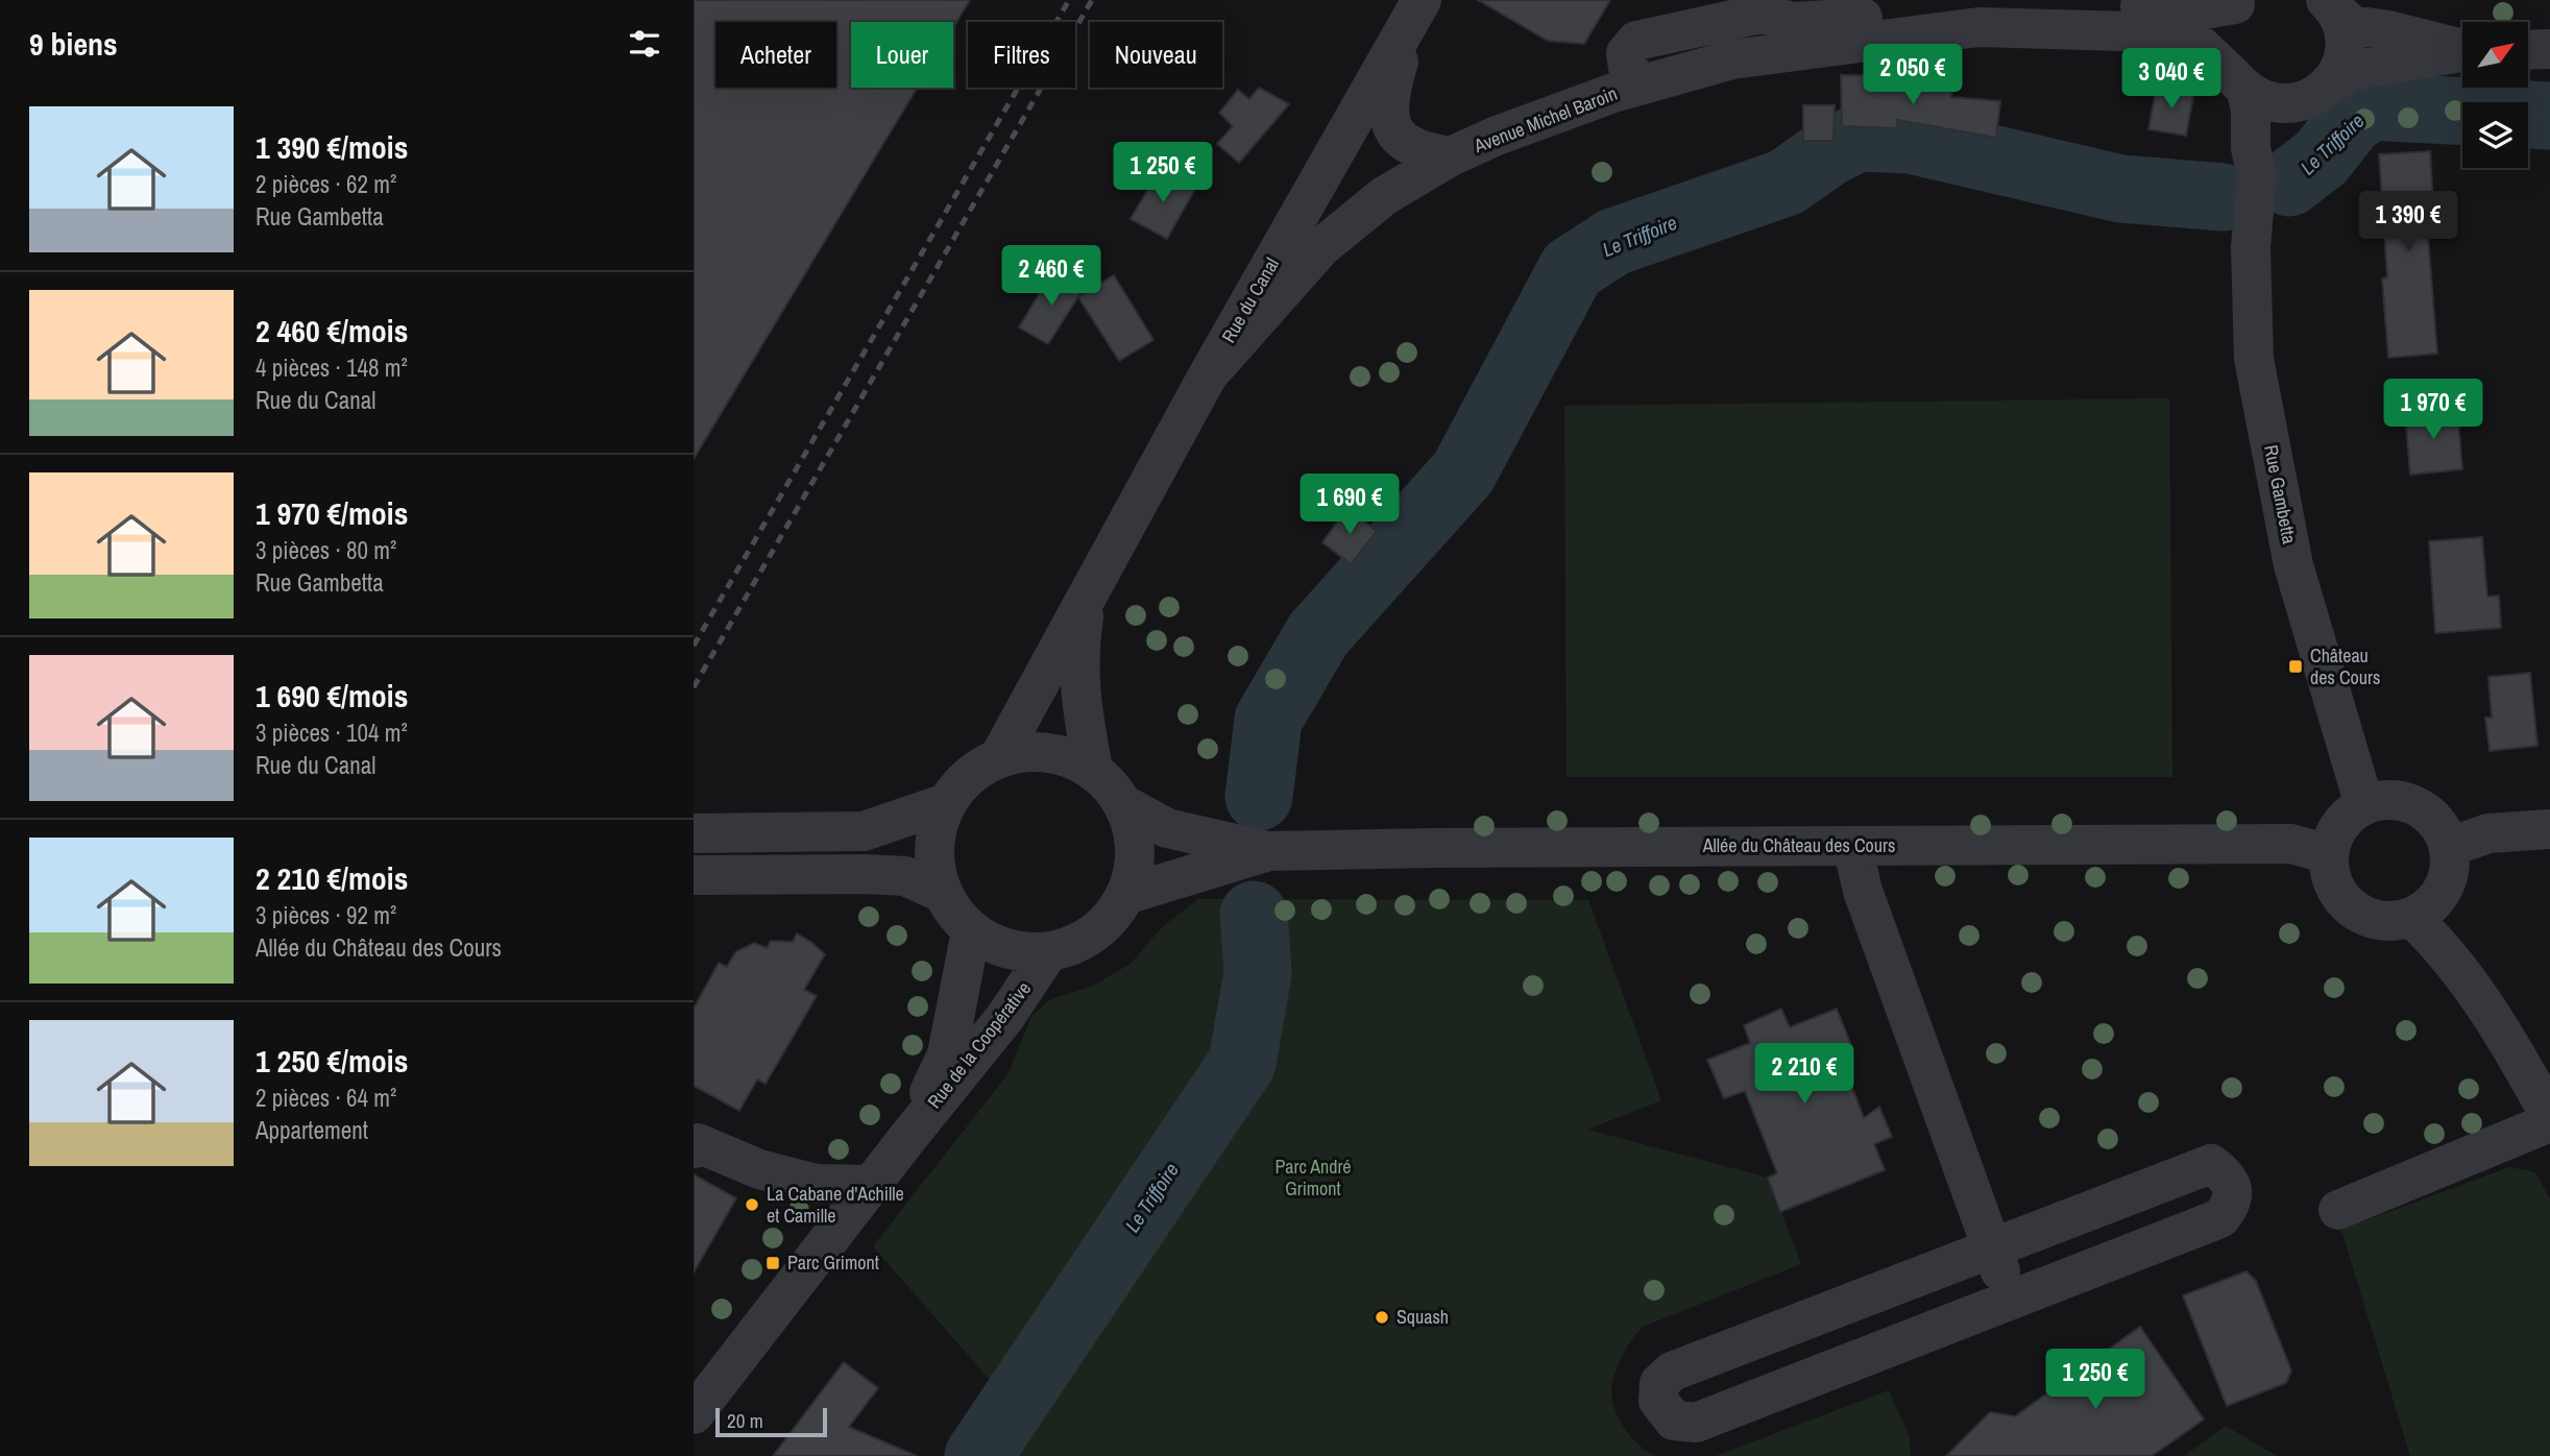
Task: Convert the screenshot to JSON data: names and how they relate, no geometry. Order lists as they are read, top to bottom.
{
  "streets": {
    "street": [
      "Avenue Michel Baroin",
      "Rue du Canal",
      "Rue Gambetta",
      "Allée du Château des Cours",
      "Rue de la Coopérative"
    ]
  },
  "crossings": [
    ["Avenue Michel Baroin", "Rue du Canal"],
    ["Avenue Michel Baroin", "Rue Gambetta"],
    ["Rue du Canal", "Allée du Château des Cours"],
    ["Rue du Canal", "Rue de la Coopérative"],
    ["Rue Gambetta", "Allée du Château des Cours"],
    ["Allée du Château des Cours", "Rue de la Coopérative"]
  ],
  "water": ["Le Triffoire"],
  "parks": ["Parc André Grimont"],
  "places": {
    "transit": ["Château des Cours", "Parc Grimont"],
    "other": ["La Cabane d'Achille et Camille", "Squash"]
  },
  "scale_bar": "20 m",
  "north": "top right",
  "page": {
    "heading": "9 biens",
    "chip": [
      "Acheter",
      "Louer",
      "Filtres",
      "Nouveau"
    ],
    "price": [
      "2 050 €",
      "3 040 €",
      "1 250 €",
      "1 390 €",
      "2 460 €",
      "1 970 €",
      "1 690 €",
      "2 210 €",
      "1 250 €"
    ],
    "list": [
      {
        "name": "1 390 €/mois",
        "note": "2 pièces · 62 m² · Rue Gambetta"
      },
      {
        "name": "2 460 €/mois",
        "note": "4 pièces · 148 m² · Rue du Canal"
      },
      {
        "name": "1 970 €/mois",
        "note": "3 pièces · 80 m² · Rue Gambetta"
      },
      {
        "name": "1 690 €/mois",
        "note": "3 pièces · 104 m² · Rue du Canal"
      },
      {
        "name": "2 210 €/mois",
        "note": "3 pièces · 92 m² · Allée du Château des Cours"
      },
      {
        "name": "1 250 €/mois",
        "note": "2 pièces · 64 m² · Appartement"
      }
    ],
    "scale": "20 m"
  }
}
